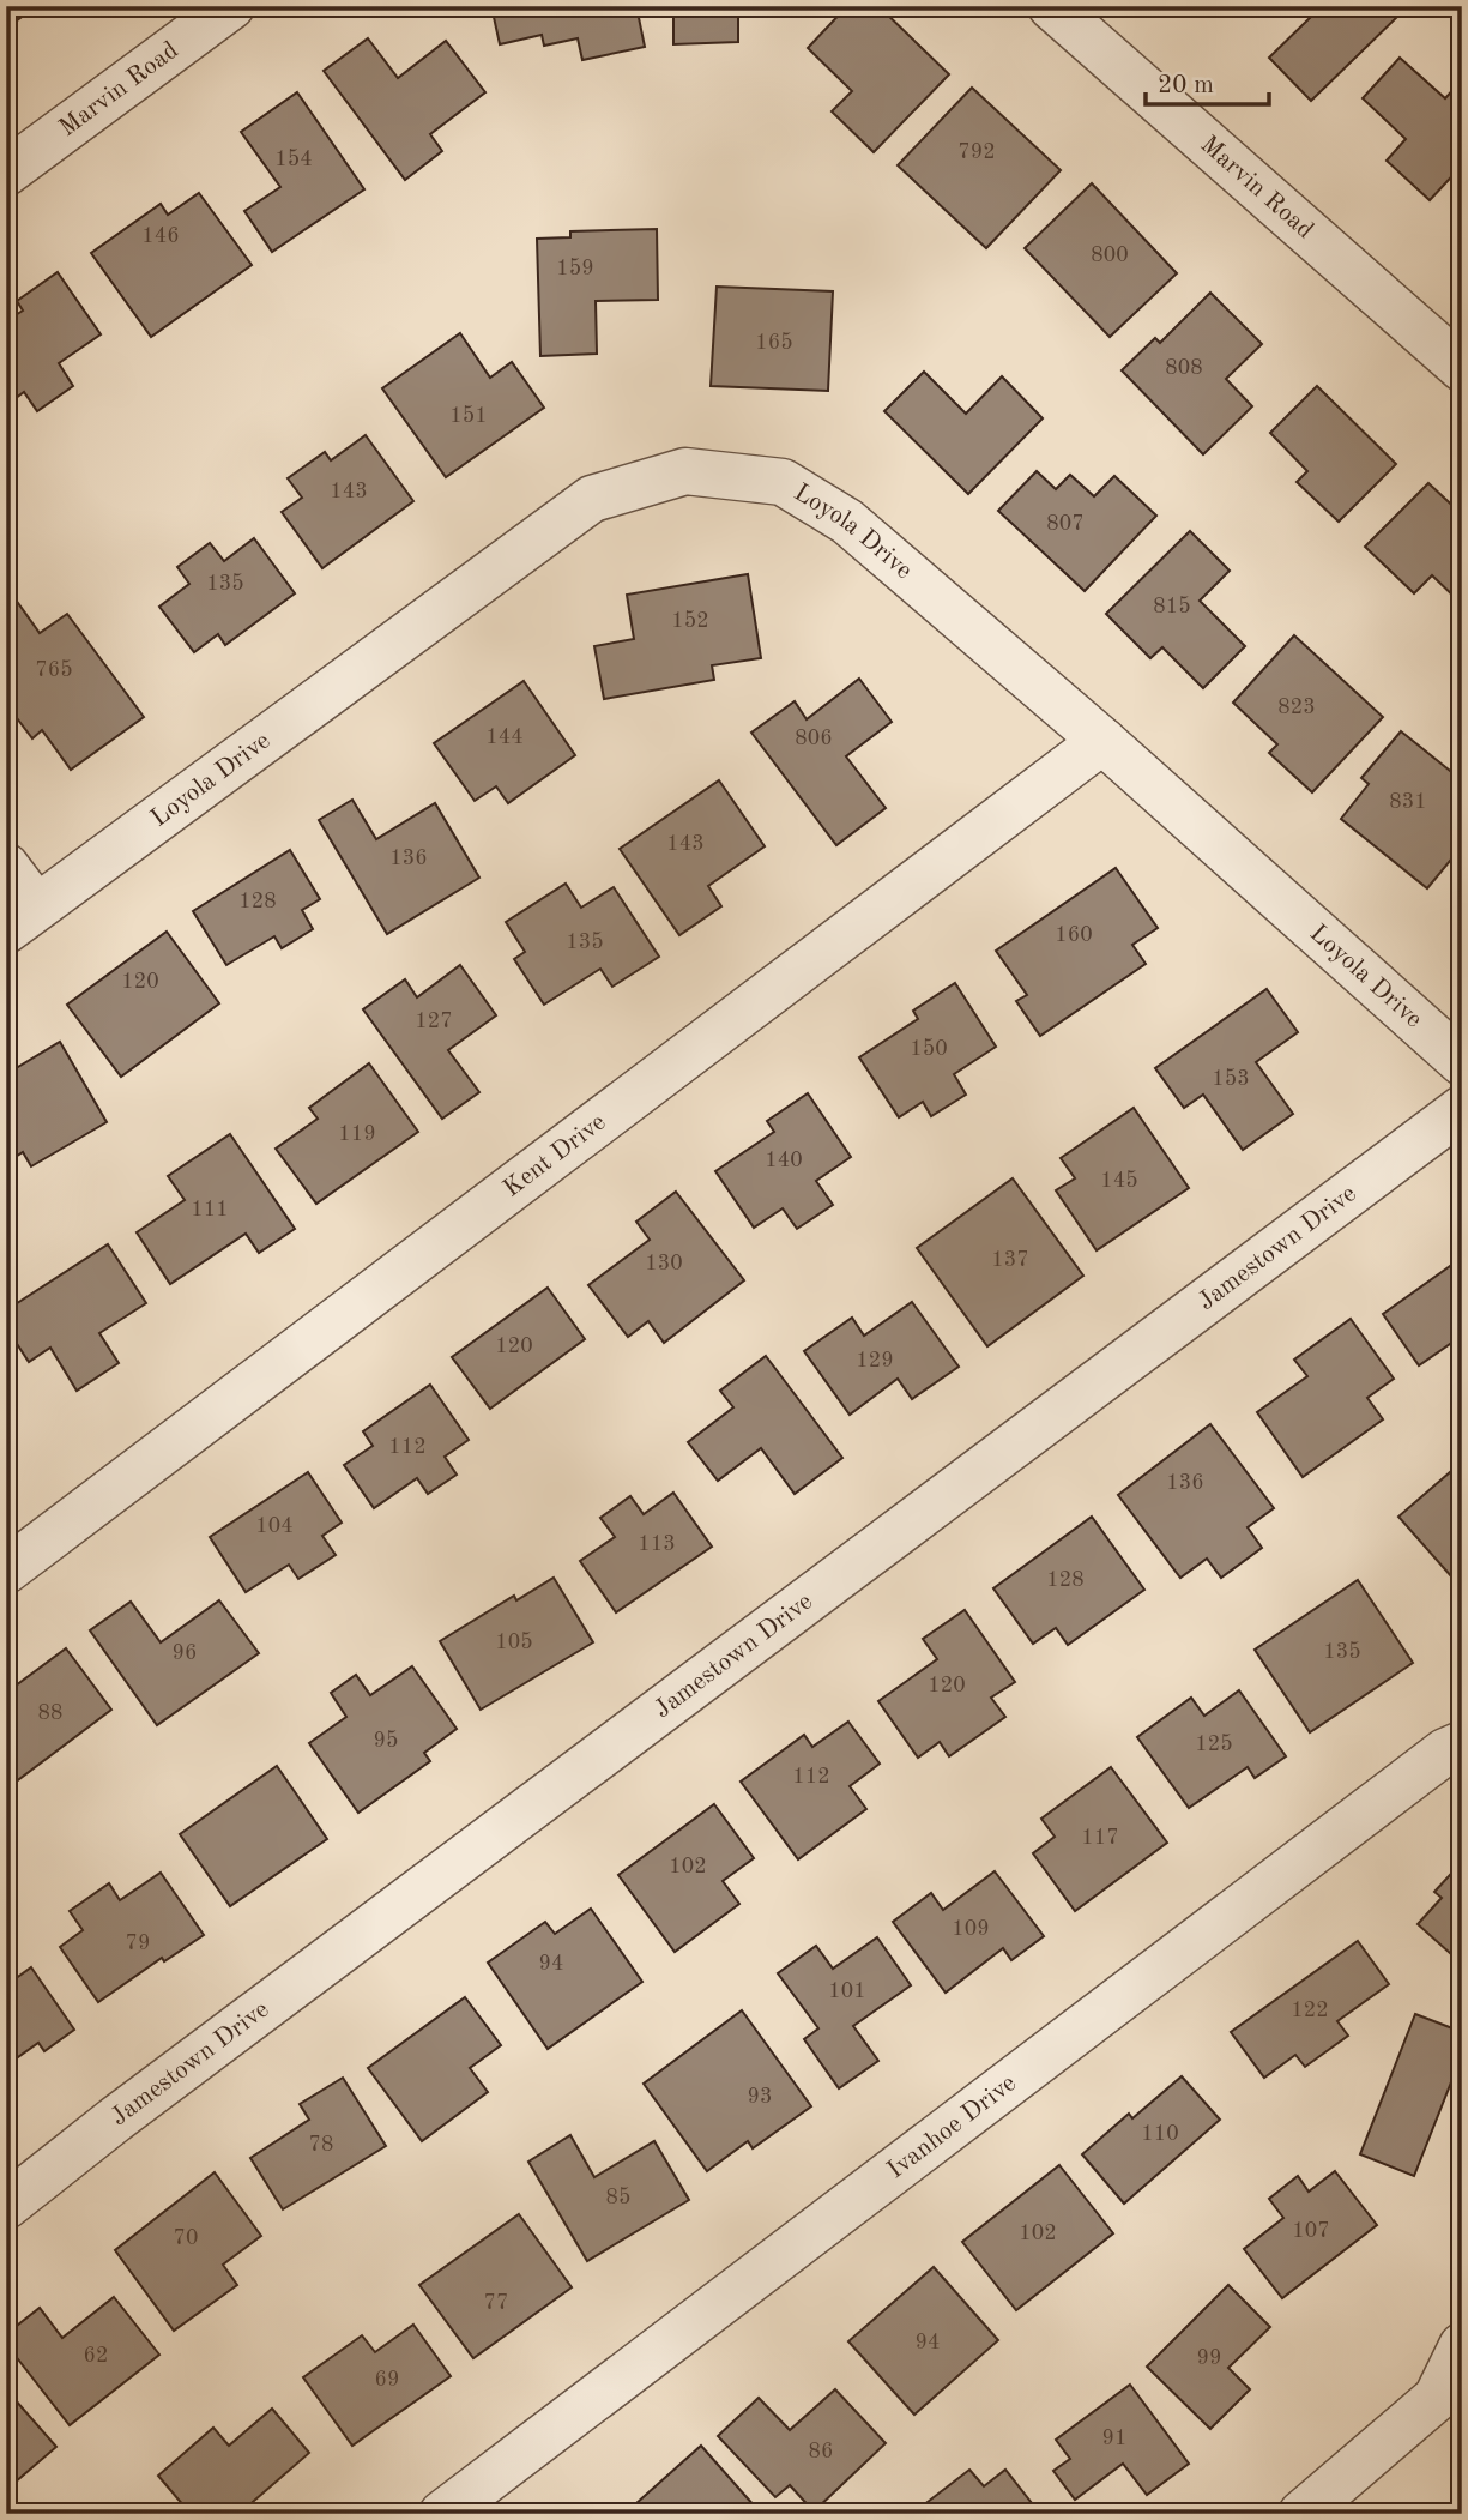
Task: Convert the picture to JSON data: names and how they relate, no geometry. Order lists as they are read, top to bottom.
{
  "streets": {
    "street": [
      "Marvin Road",
      "Loyola Drive",
      "Kent Drive",
      "Jamestown Drive",
      "Ivanhoe Drive"
    ]
  },
  "crossings": [
    ["Loyola Drive", "Kent Drive"]
  ],
  "house_numbers": [
    "792",
    "154",
    "146",
    "800",
    "159",
    "165",
    "808",
    "151",
    "143",
    "807",
    "135",
    "815",
    "152",
    "765",
    "823",
    "144",
    "806",
    "831",
    "143",
    "136",
    "128",
    "160",
    "135",
    "120",
    "127",
    "150",
    "153",
    "119",
    "140",
    "145",
    "111",
    "137",
    "130",
    "120",
    "129",
    "112",
    "136",
    "104",
    "113",
    "128",
    "105",
    "135",
    "96",
    "120",
    "88",
    "95",
    "125",
    "112",
    "117",
    "102",
    "109",
    "79",
    "94",
    "101",
    "122",
    "93",
    "110",
    "78",
    "85",
    "107",
    "102",
    "70",
    "77",
    "94",
    "62",
    "99",
    "69",
    "91",
    "86"
  ],
  "scale_bar": "20 m"
}
